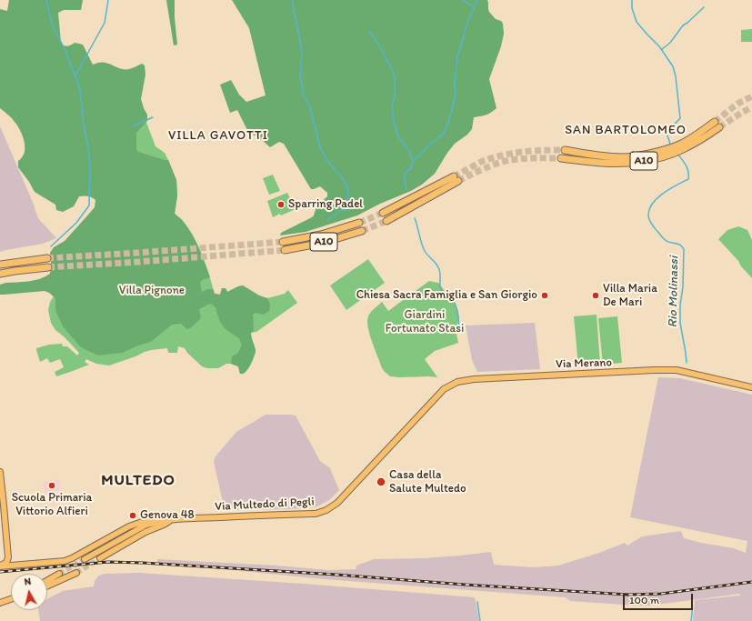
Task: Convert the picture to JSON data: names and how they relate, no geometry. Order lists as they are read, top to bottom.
{
  "streets": {
    "highway": ["A10"],
    "main road": ["Via Merano", "Via Multedo di Pegli"]
  },
  "crossings": [
    ["Via Merano", "Via Multedo di Pegli"]
  ],
  "districts": ["SAN BARTOLOMEO", "VILLA GAVOTTI", "MULTEDO"],
  "water": ["Rio Molinassi"],
  "parks": ["Villa Pignone", "Giardini Fortunato Stasi"],
  "places": [
    "Sparring Padel",
    "Chiesa Sacra Famiglia e San Giorgio",
    "Villa Maria De Mari",
    "Casa della Salute Multedo",
    "Scuola Primaria Vittorio Alfieri",
    "Genova 48"
  ],
  "scale_bar": "100 m",
  "north": "top"
}
